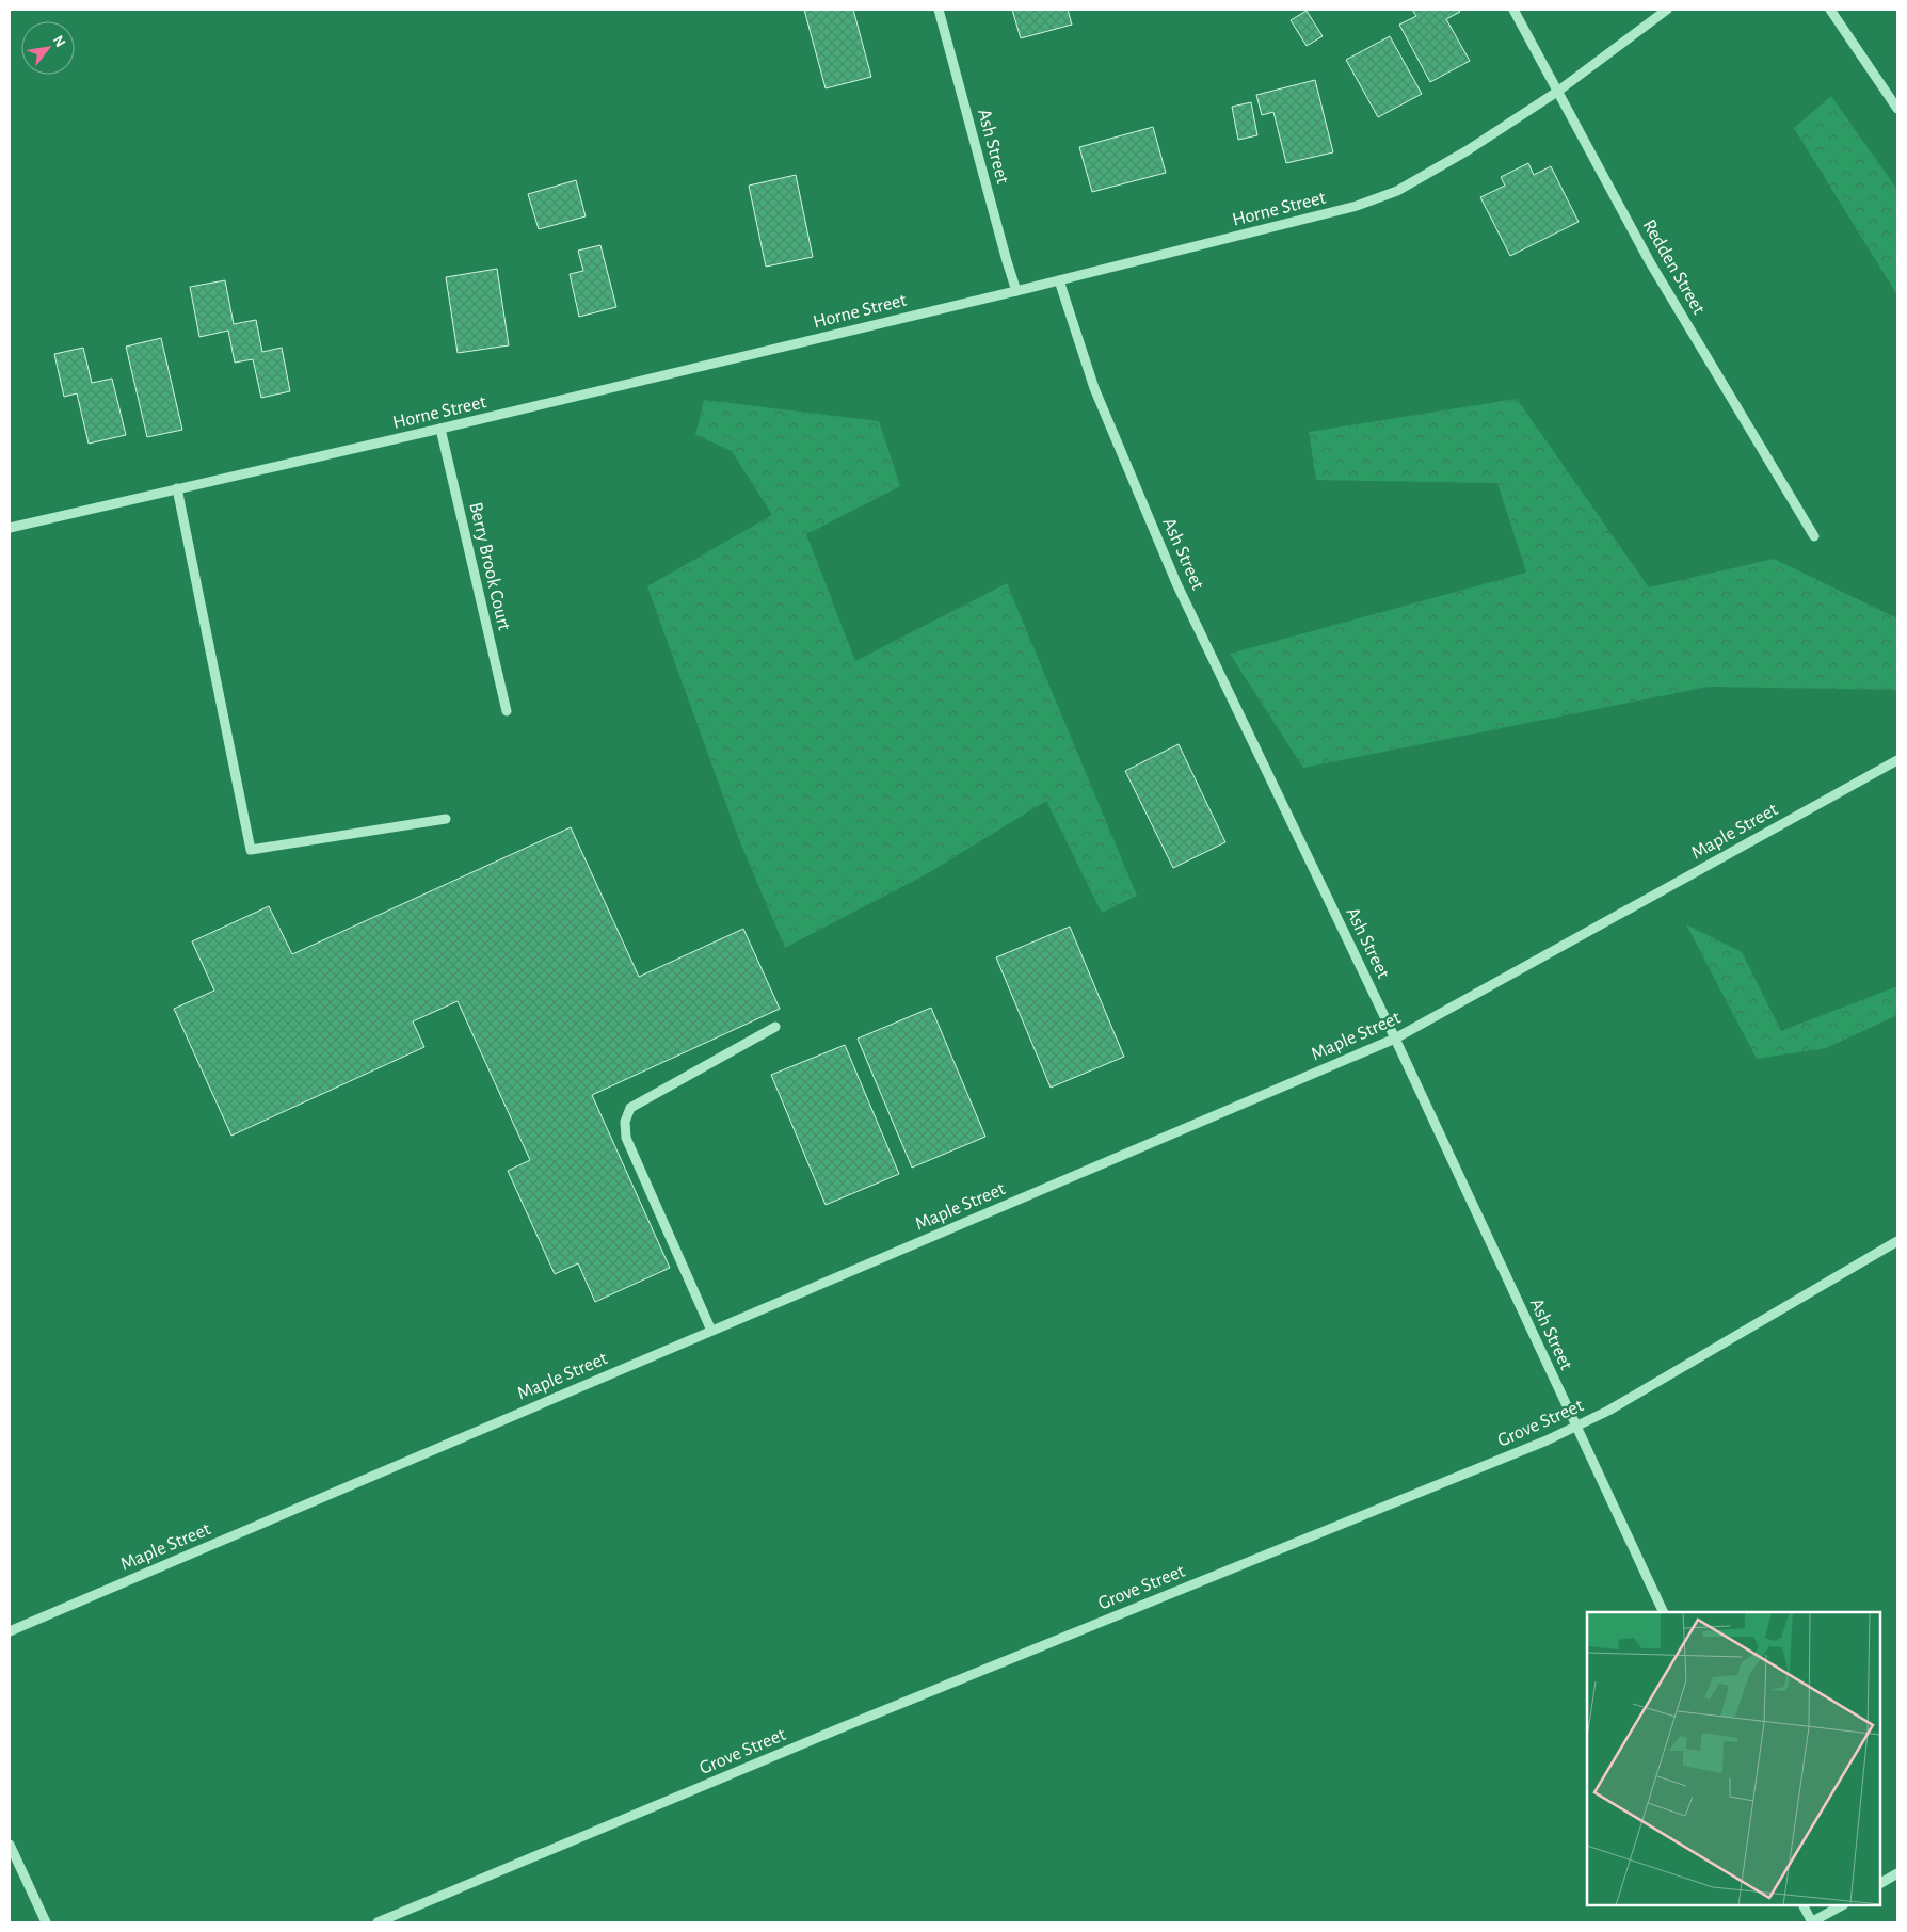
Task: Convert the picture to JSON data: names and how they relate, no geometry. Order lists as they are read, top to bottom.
{
  "streets": {
    "street": [
      "Ash Street",
      "Horne Street",
      "Redden Street",
      "Berry Brook Court",
      "Maple Street",
      "Grove Street"
    ]
  },
  "crossings": [
    ["Ash Street", "Horne Street"],
    ["Ash Street", "Maple Street"],
    ["Ash Street", "Grove Street"],
    ["Horne Street", "Redden Street"],
    ["Horne Street", "Berry Brook Court"]
  ],
  "north": "top right"
}
